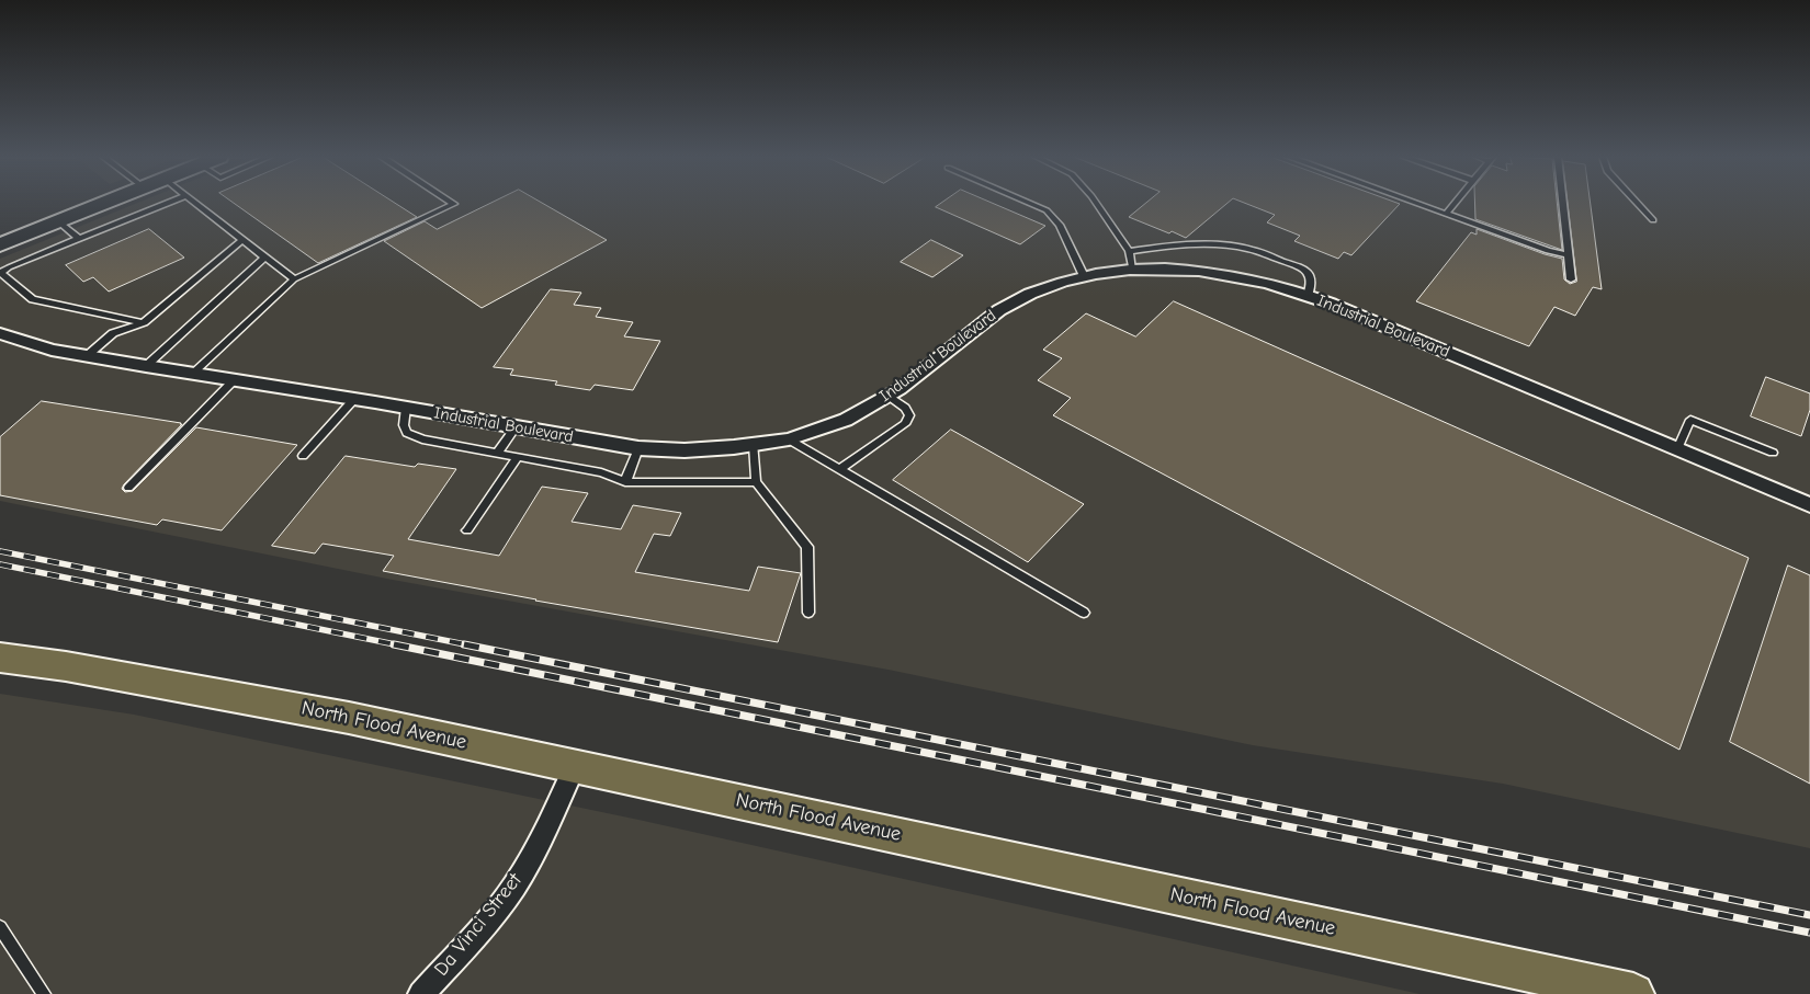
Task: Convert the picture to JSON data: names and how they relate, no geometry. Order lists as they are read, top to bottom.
{
  "streets": {
    "main road": ["North Flood Avenue"],
    "street": ["Industrial Boulevard", "Da Vinci Street"]
  },
  "crossings": [
    ["North Flood Avenue", "Da Vinci Street"]
  ]
}
